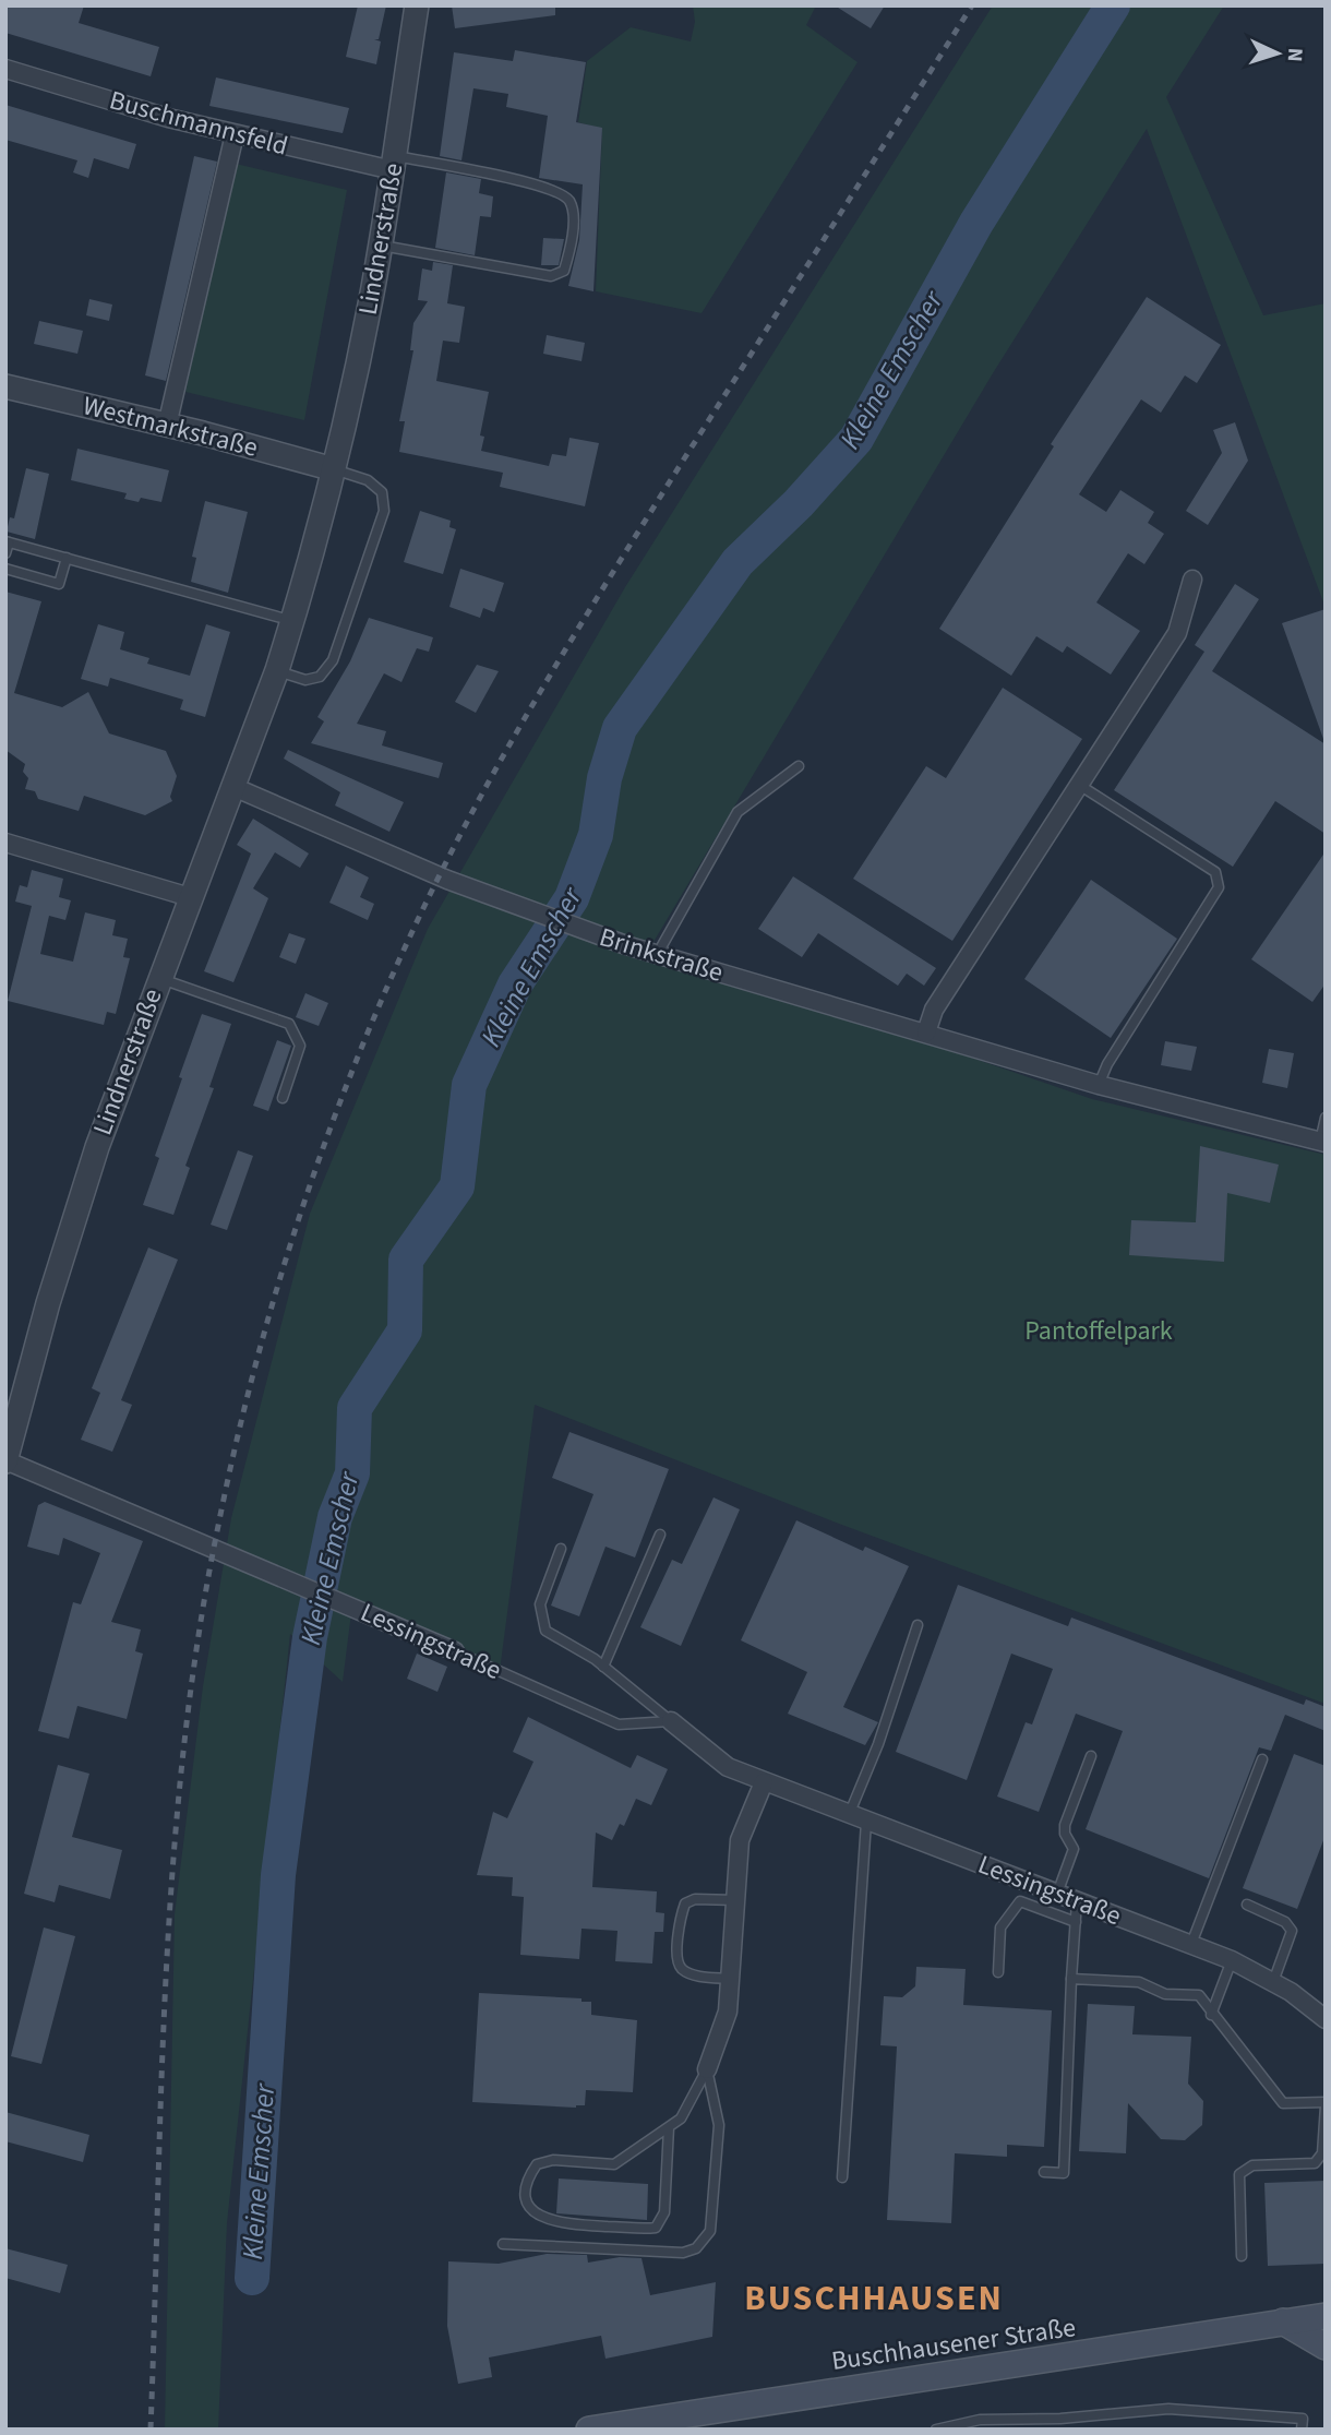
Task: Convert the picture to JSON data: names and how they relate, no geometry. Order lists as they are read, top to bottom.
{
  "streets": {
    "main road": ["Buschhausener Straße"],
    "street": [
      "Buschmannsfeld",
      "Lindnerstraße",
      "Westmarkstraße",
      "Brinkstraße",
      "Lessingstraße"
    ]
  },
  "crossings": [
    ["Buschmannsfeld", "Lindnerstraße"],
    ["Lindnerstraße", "Westmarkstraße"],
    ["Lindnerstraße", "Brinkstraße"],
    ["Lindnerstraße", "Lessingstraße"]
  ],
  "districts": ["BUSCHHAUSEN"],
  "water": ["Kleine Emscher"],
  "parks": ["Pantoffelpark"],
  "north": "right"
}
